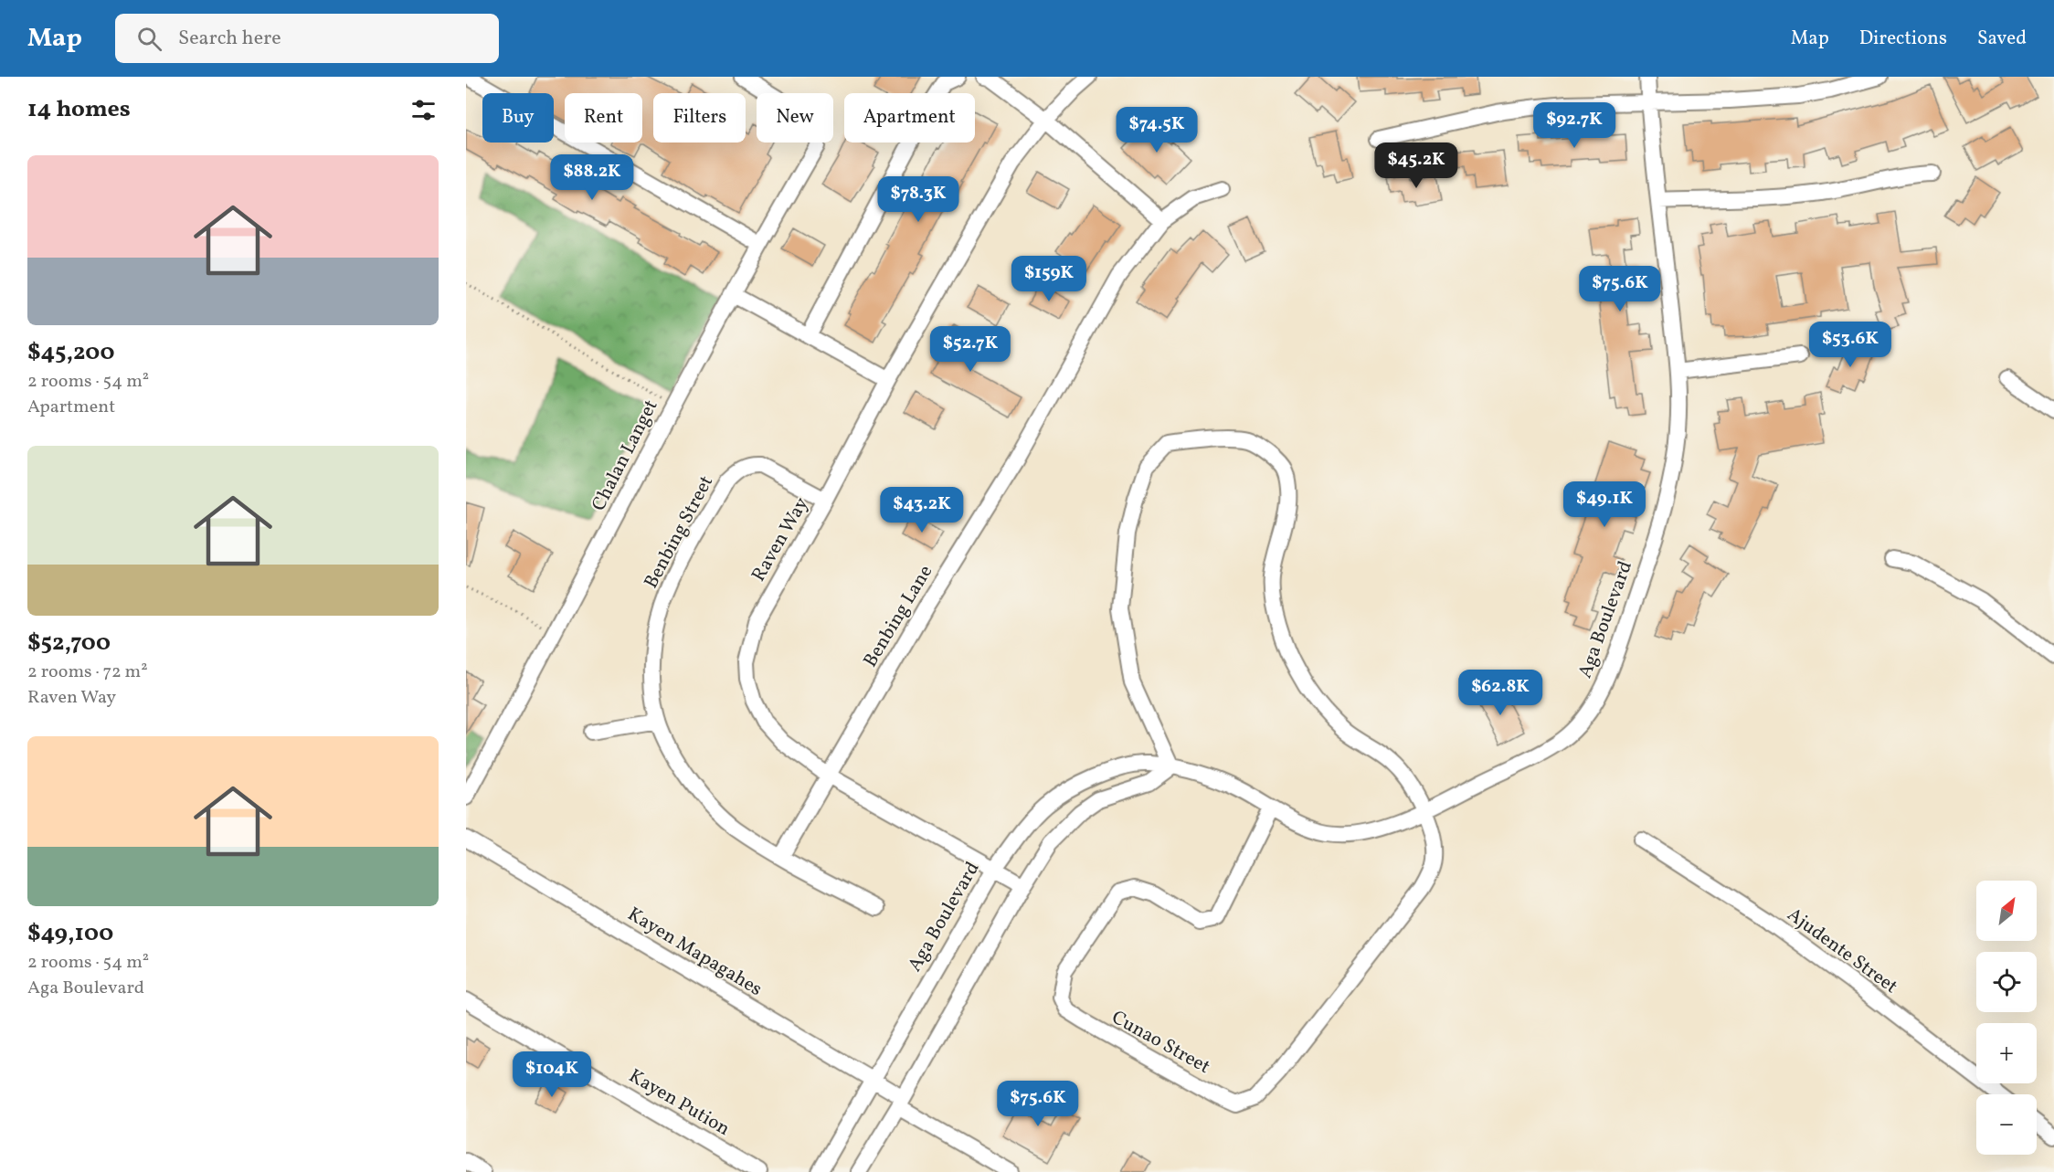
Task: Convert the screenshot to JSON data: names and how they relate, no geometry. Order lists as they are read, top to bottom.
{
  "streets": {
    "street": [
      "Chalan Langet",
      "Benbing Street",
      "Raven Way",
      "Benbing Lane",
      "Aga Boulevard",
      "Ajudente Street",
      "Kayen Mapagahes",
      "Cunao Street",
      "Kayen Pution"
    ]
  },
  "crossings": [
    ["Benbing Street", "Raven Way"],
    ["Benbing Street", "Benbing Lane"],
    ["Raven Way", "Benbing Lane"],
    ["Raven Way", "Aga Boulevard"],
    ["Aga Boulevard", "Kayen Mapagahes"],
    ["Aga Boulevard", "Cunao Street"]
  ],
  "north": "top right",
  "page": {
    "header": "Map",
    "search": "Search here",
    "nav": ["Map", "Directions", "Saved"],
    "heading": "14 homes",
    "chip": [
      "Buy",
      "Rent",
      "Filters",
      "New",
      "Apartment"
    ],
    "price": [
      "$92.7K",
      "$74.5K",
      "$45.2K",
      "$88.2K",
      "$78.3K",
      "$159K",
      "$75.6K",
      "$53.6K",
      "$52.7K",
      "$49.1K",
      "$43.2K",
      "$62.8K",
      "$104K",
      "$75.6K"
    ],
    "list": [
      {
        "name": "$45,200",
        "note": "2 rooms · 54 m² · Apartment"
      },
      {
        "name": "$52,700",
        "note": "2 rooms · 72 m² · Raven Way"
      },
      {
        "name": "$49,100",
        "note": "2 rooms · 54 m² · Aga Boulevard"
      }
    ],
    "map_buttons": ["+", "−"]
  }
}
